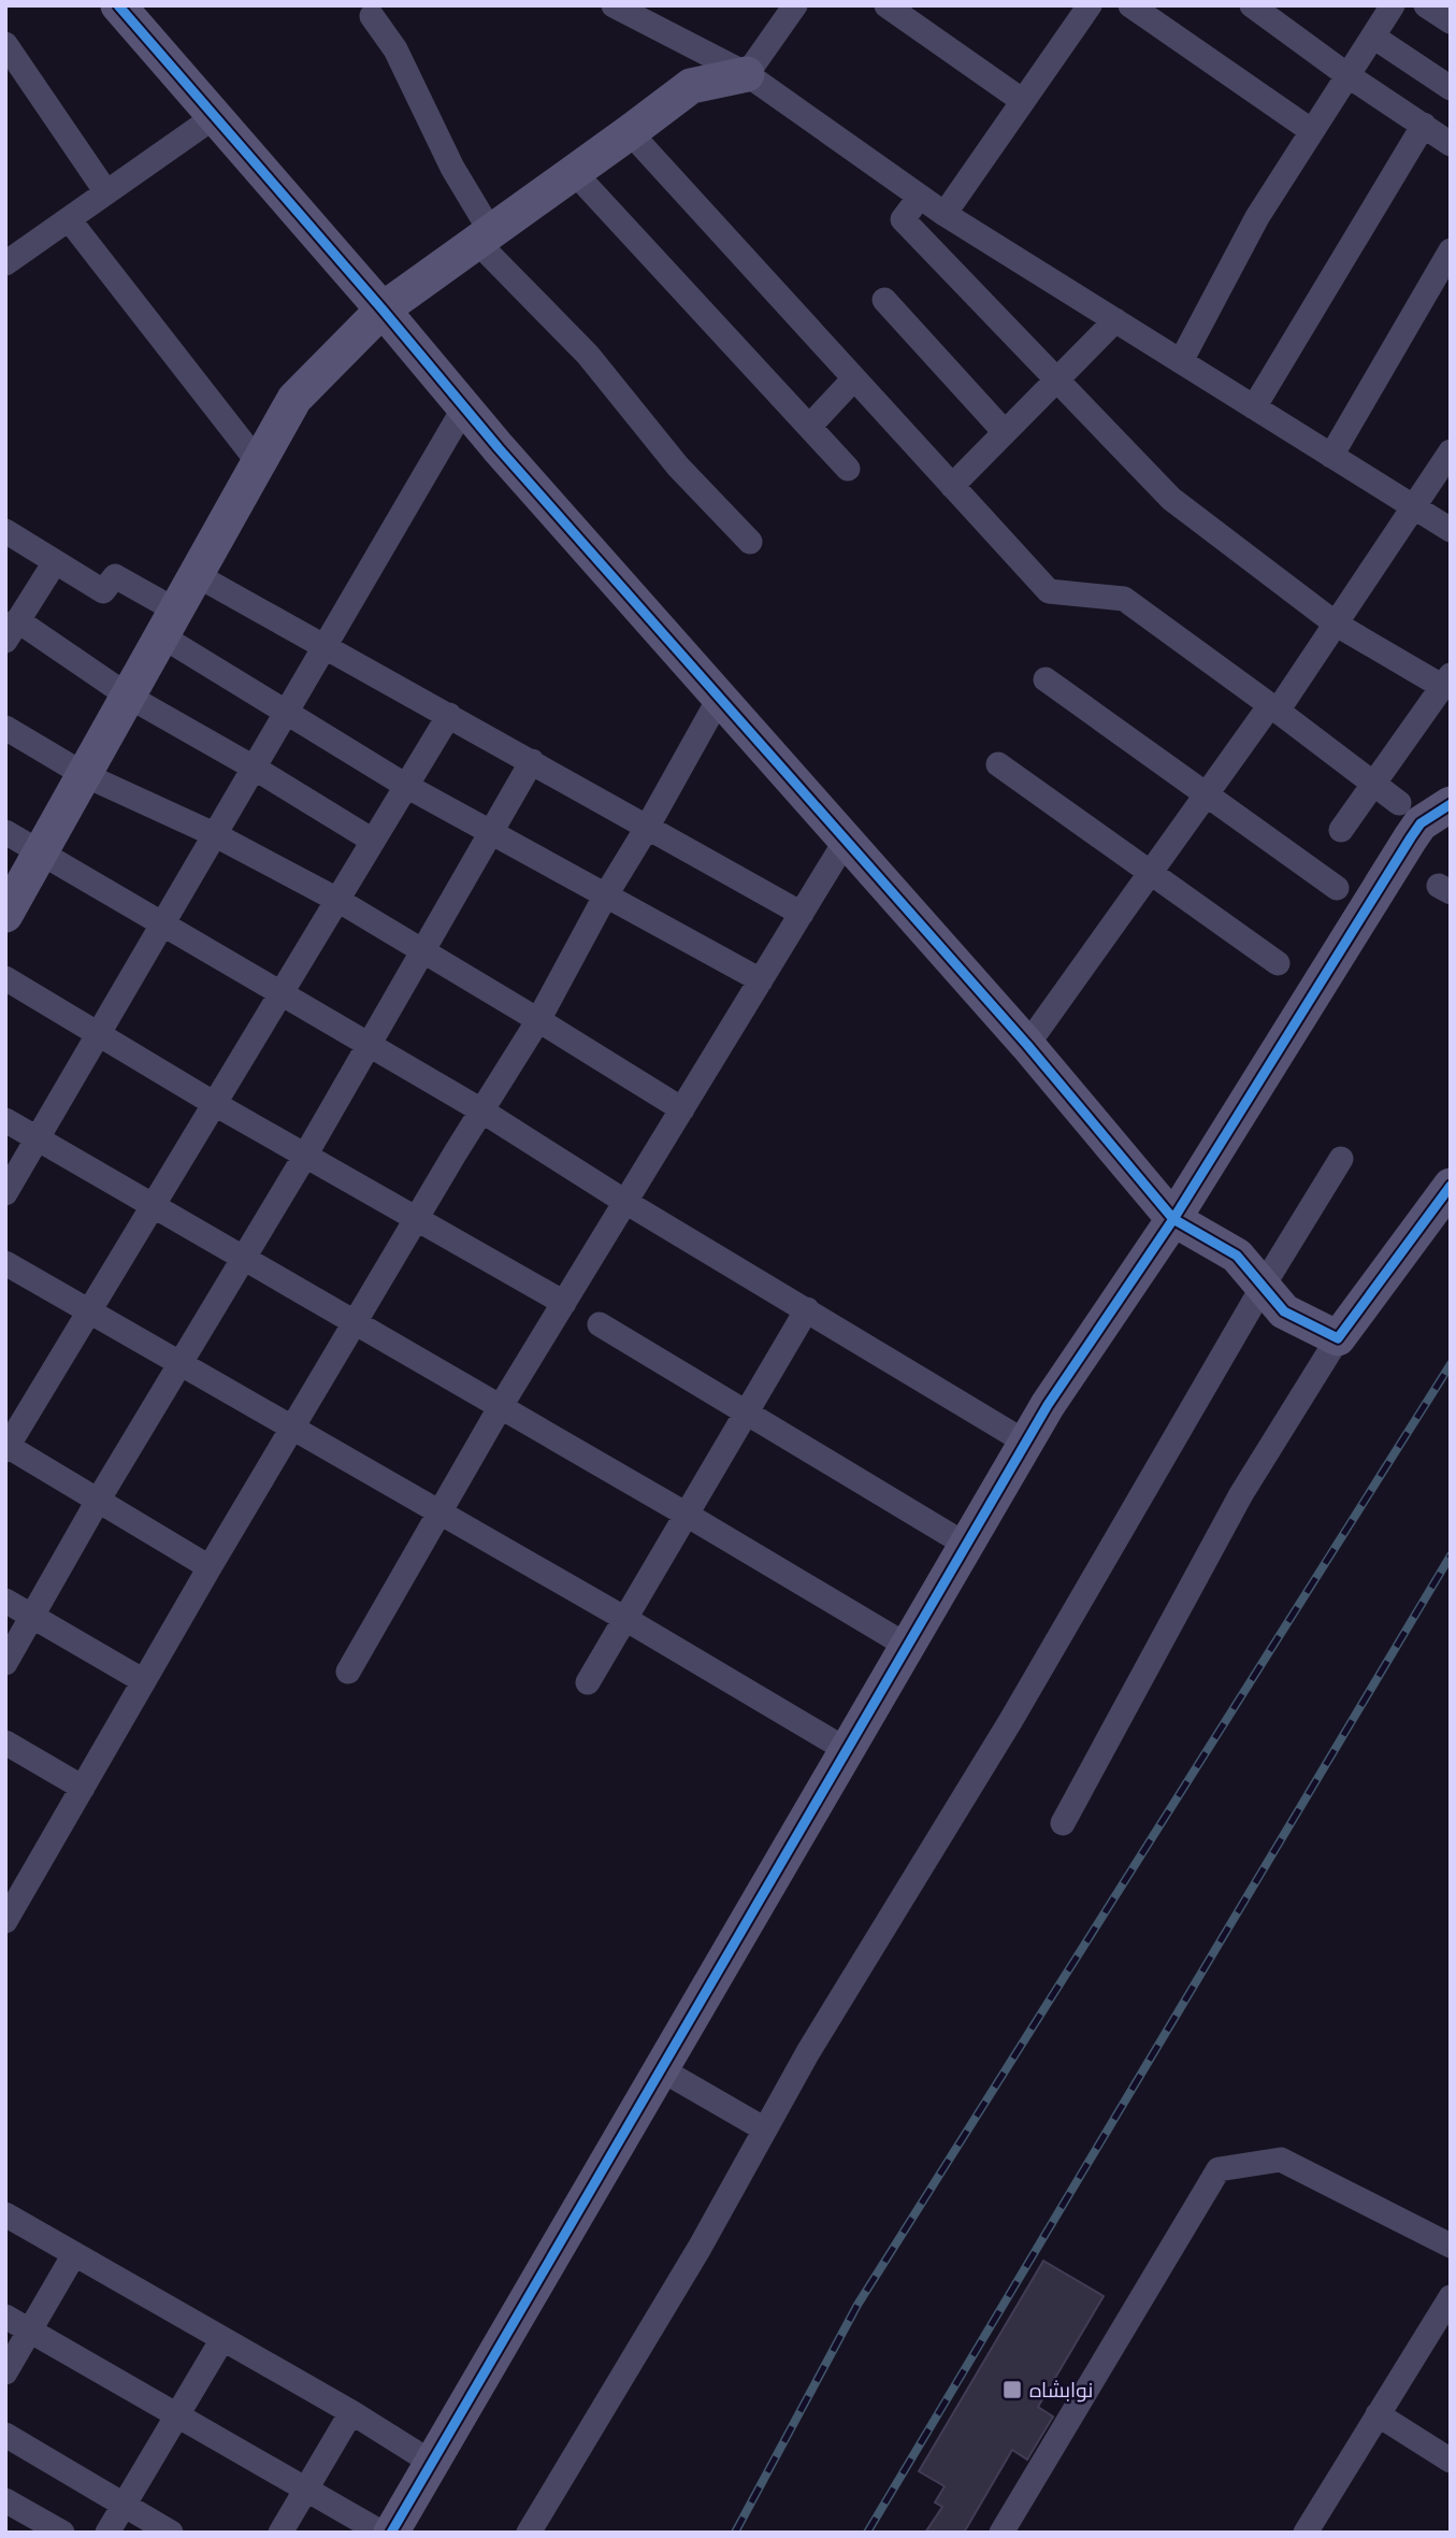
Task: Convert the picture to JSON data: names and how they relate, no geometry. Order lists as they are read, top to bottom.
{
  "places": {
    "transit": ["نوابشاہ"]
  }
}
